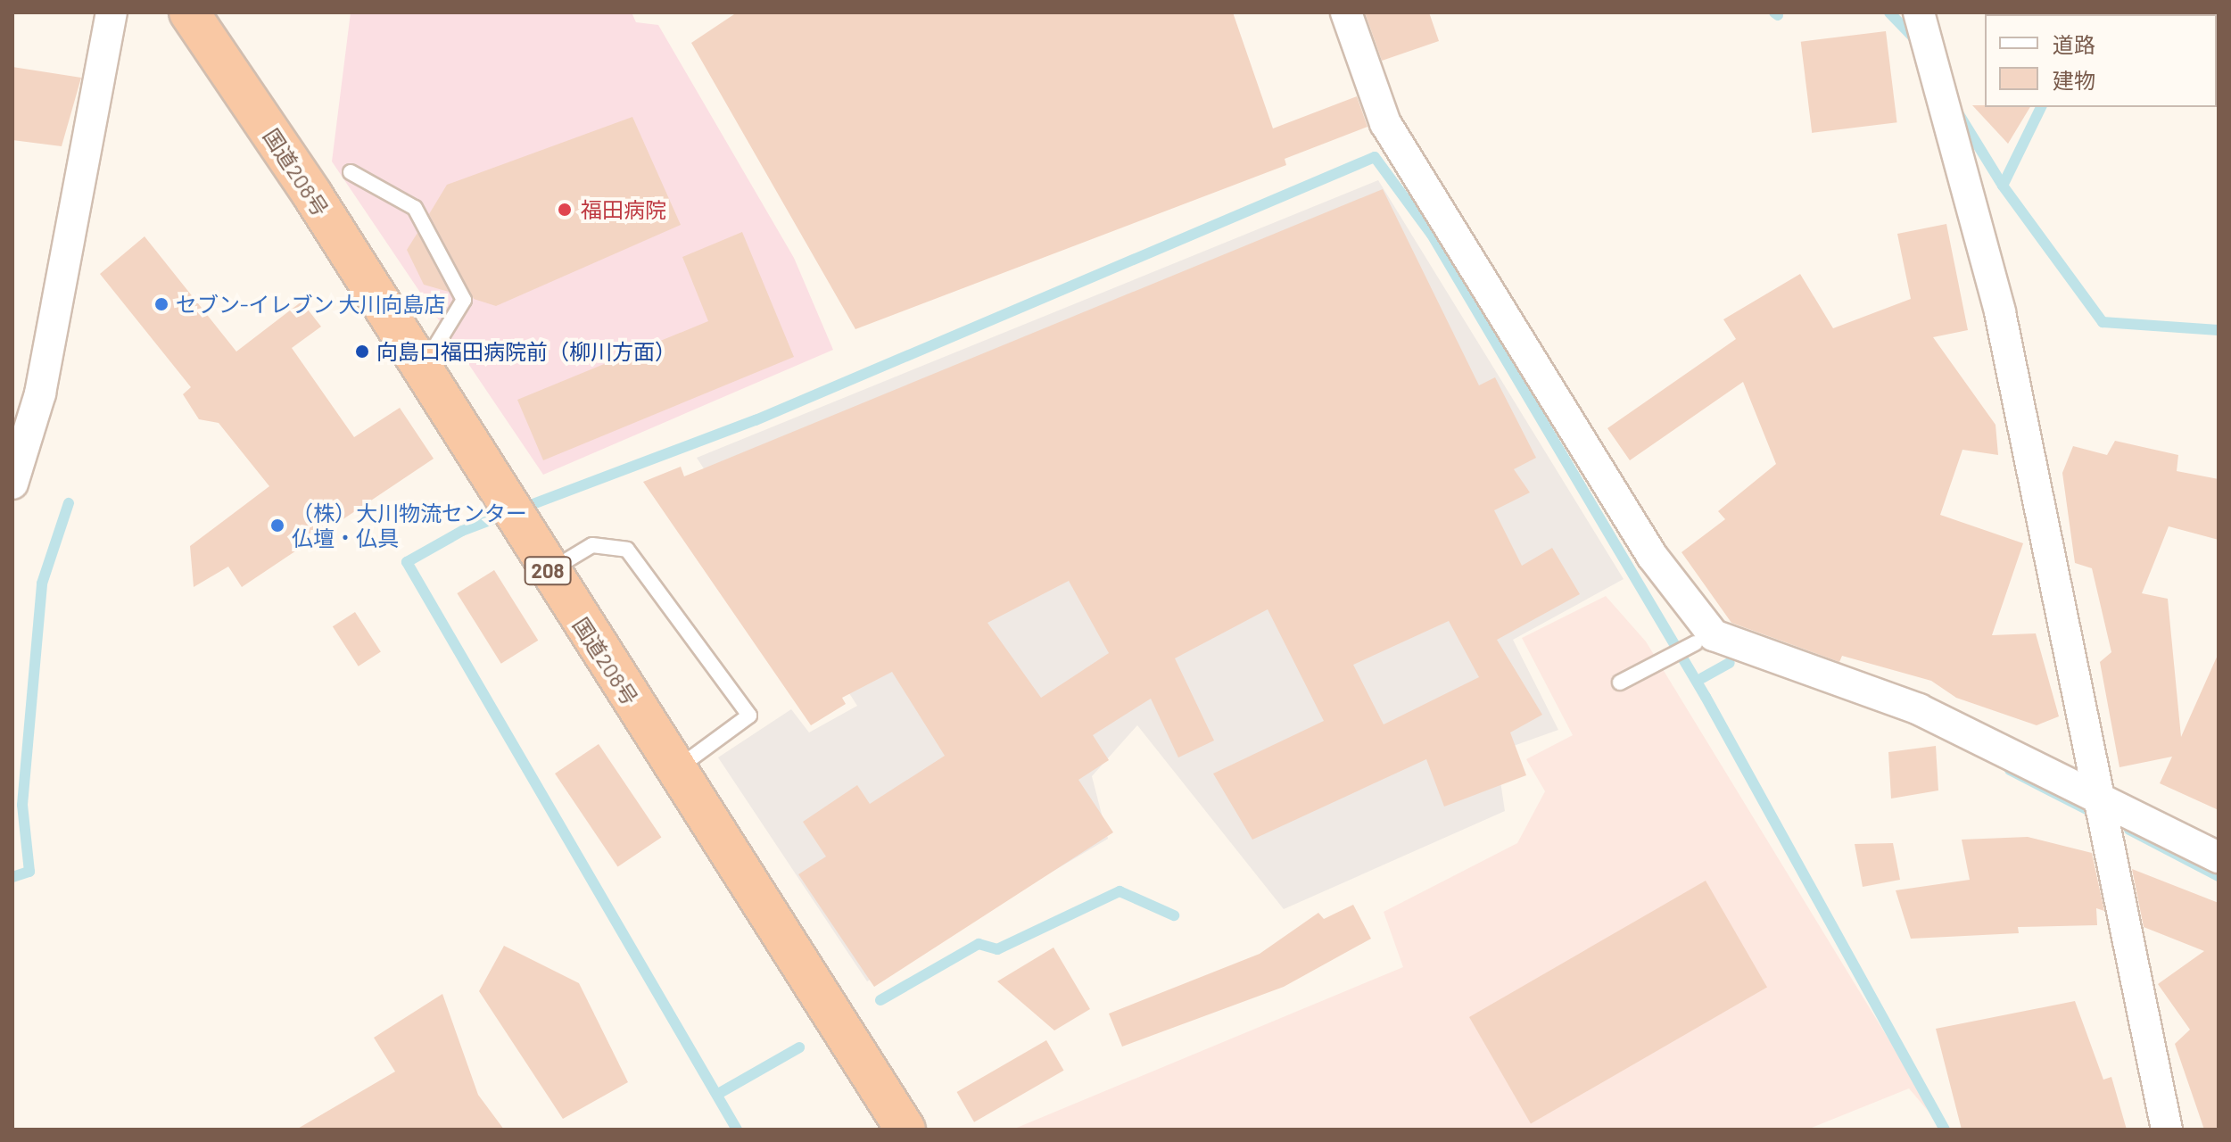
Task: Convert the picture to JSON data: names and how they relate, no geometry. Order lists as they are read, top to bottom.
{
  "streets": {
    "highway": ["国道208号", "208"]
  },
  "places": [
    "福田病院",
    "セブン-イレブン 大川向島店",
    "向島口福田病院前（柳川方面）",
    "（株）大川物流センター 仏壇・仏具"
  ],
  "legend": ["道路", "建物"]
}
